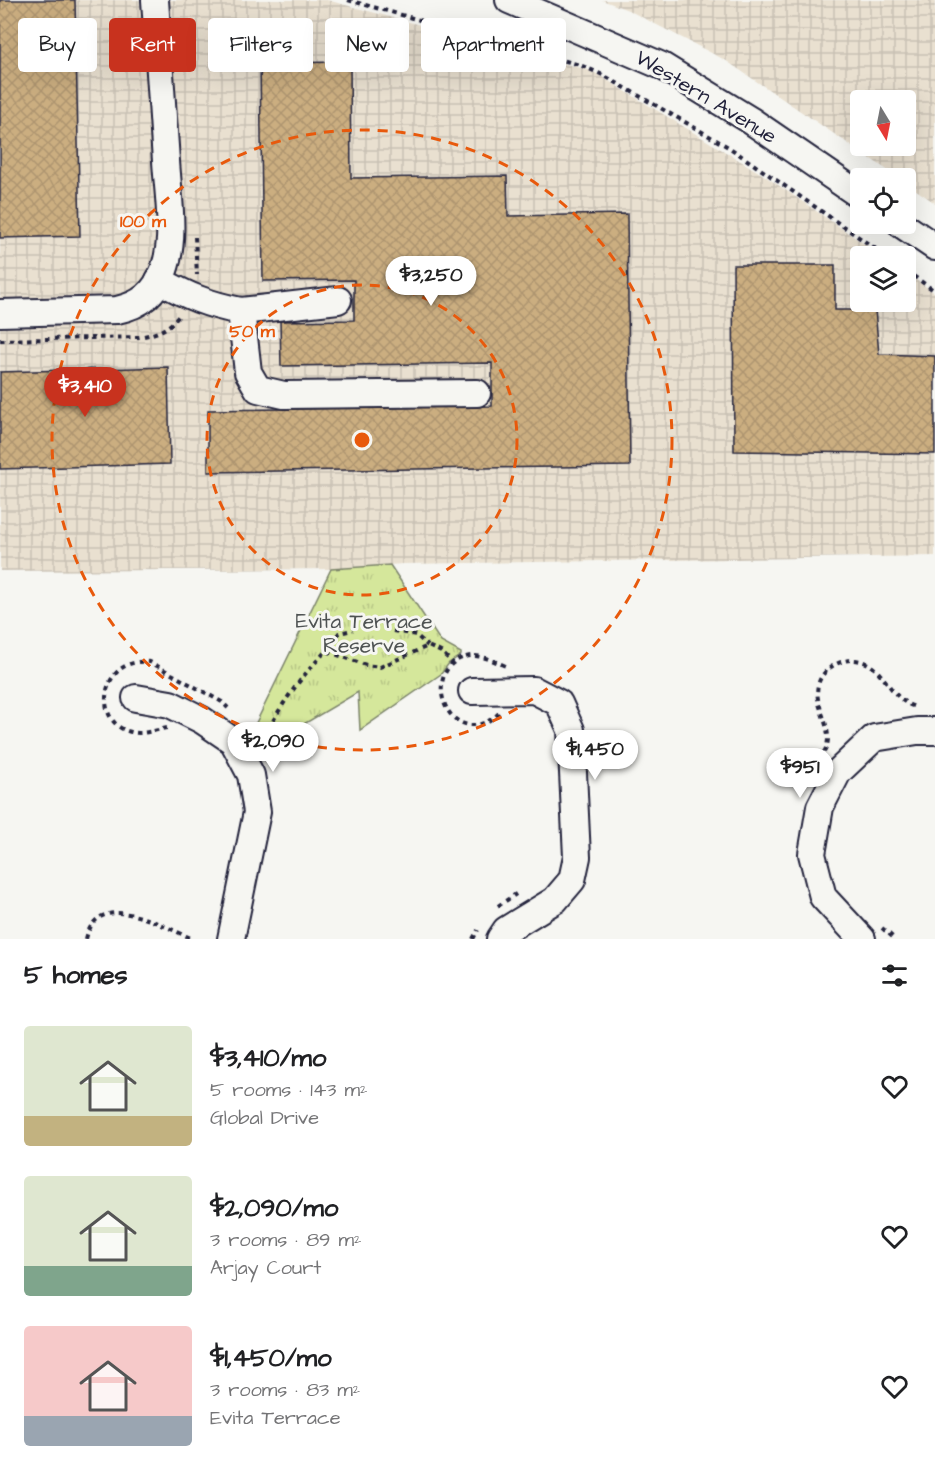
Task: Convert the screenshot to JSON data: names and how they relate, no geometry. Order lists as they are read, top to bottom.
{
  "streets": {
    "street": ["Western Avenue"]
  },
  "parks": ["Evita Terrace Reserve"],
  "north": "bottom",
  "page": {
    "chip": [
      "Buy",
      "Rent",
      "Filters",
      "New",
      "Apartment"
    ],
    "price": [
      "$3,250",
      "$3,410",
      "$2,090",
      "$1,450",
      "$951"
    ],
    "heading": "5 homes",
    "list": [
      {
        "name": "$3,410/mo",
        "note": "5 rooms · 143 m² · Global Drive"
      },
      {
        "name": "$2,090/mo",
        "note": "3 rooms · 89 m² · Arjay Court"
      },
      {
        "name": "$1,450/mo",
        "note": "3 rooms · 83 m² · Evita Terrace"
      }
    ]
  },
  "rings": ["100 m", "50 m"]
}
